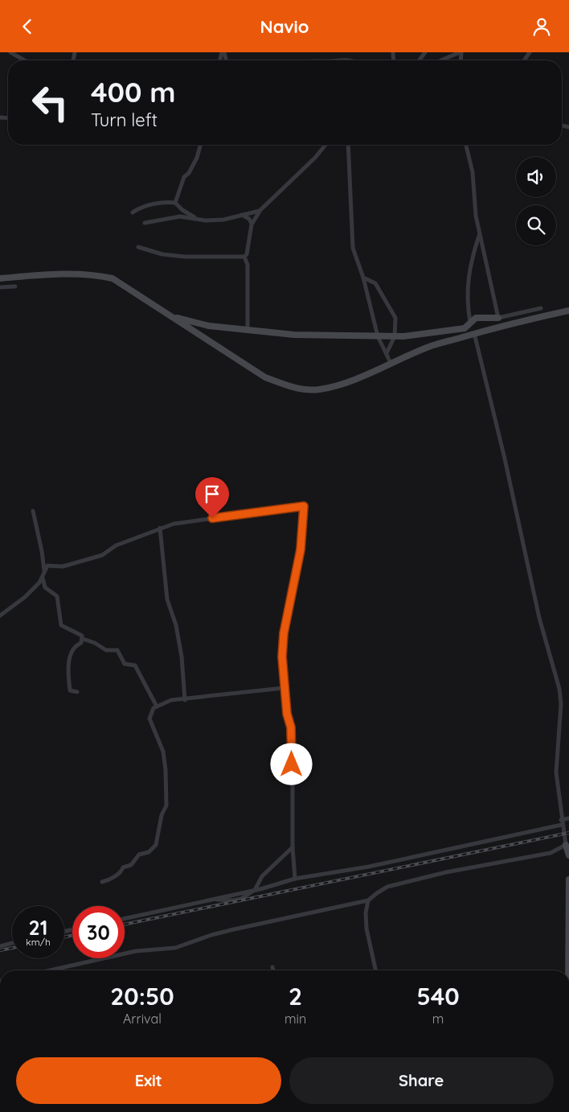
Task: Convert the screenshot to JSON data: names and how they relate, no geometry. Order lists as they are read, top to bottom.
{
  "page": {
    "header": "Navio",
    "turn": ["400 m", "Turn left"],
    "speed": "21 km/h",
    "limit": "30",
    "eta": [
      "20:50",
      "Arrival",
      "2",
      "min",
      "540",
      "m"
    ],
    "buttons": ["Exit", "Share"]
  }
}
